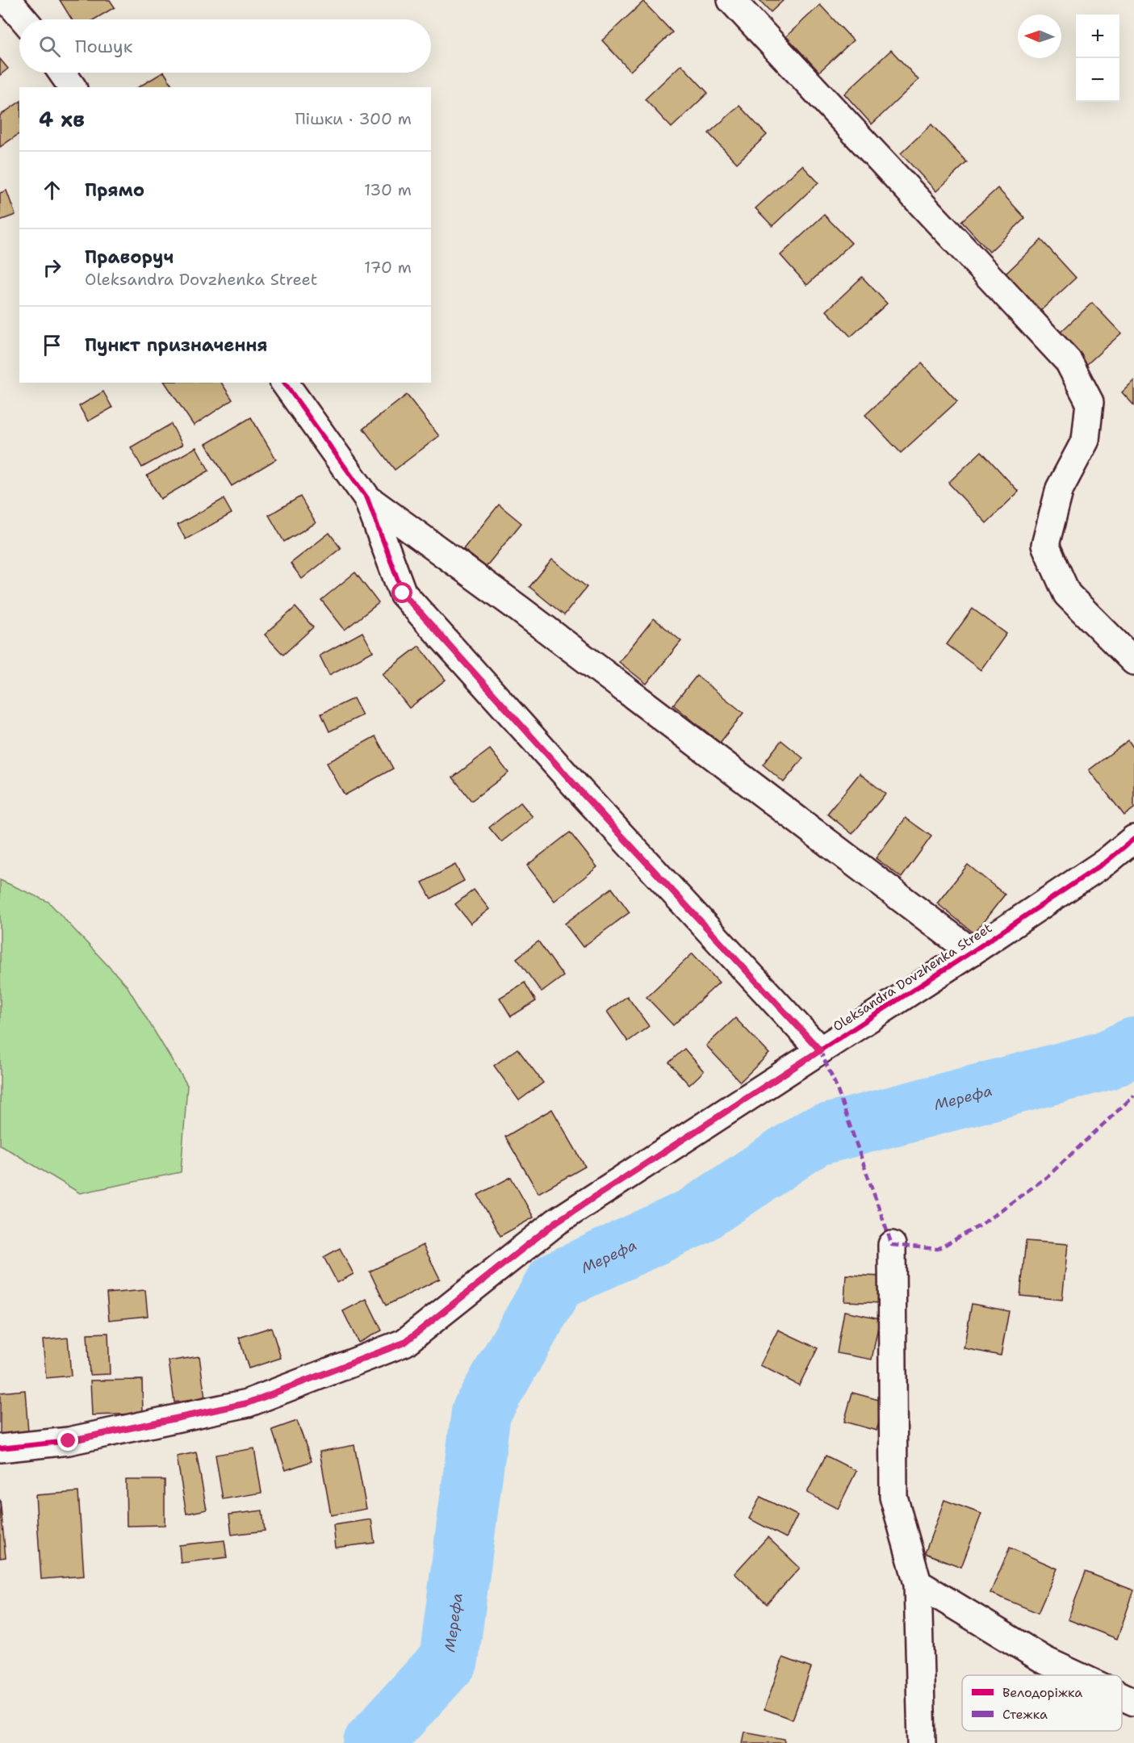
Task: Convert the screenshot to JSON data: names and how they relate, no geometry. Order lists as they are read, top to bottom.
{
  "streets": {
    "street": ["Oleksandra Dovzhenka Street"]
  },
  "water": ["Мерефа"],
  "legend": ["Велодоріжка", "Стежка"],
  "north": "left",
  "page": {
    "map_buttons": ["+", "−"],
    "search": "Пошук",
    "heading": ["4 хв", "Пішки · 300 m"],
    "list": [
      ["Прямо", "130 m"],
      ["Праворуч", "Oleksandra Dovzhenka Street", "170 m"],
      "Пункт призначення"
    ]
  }
}
